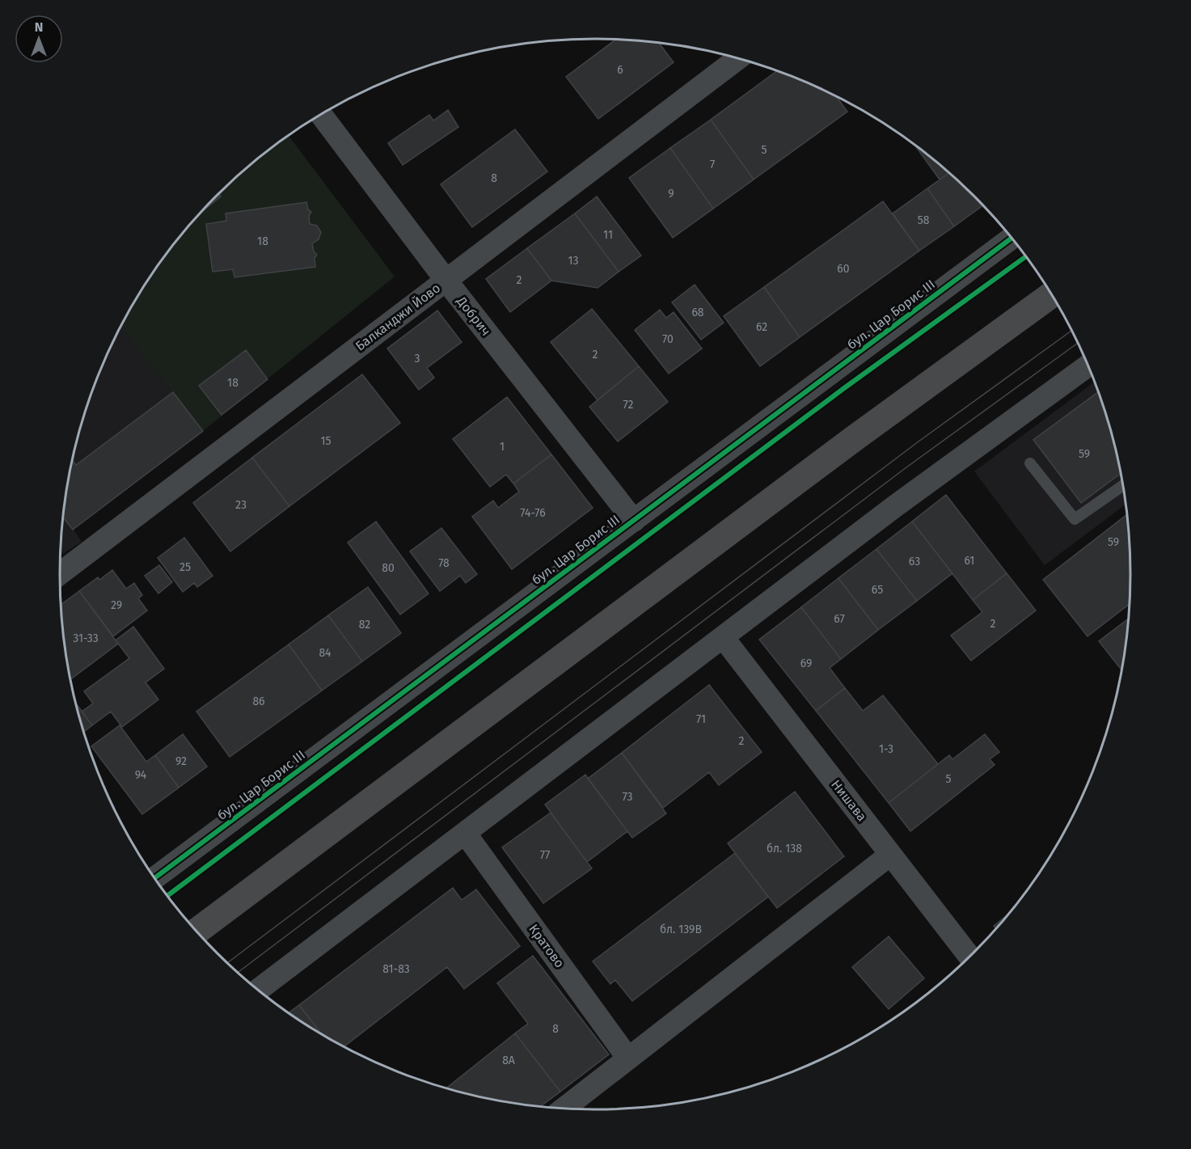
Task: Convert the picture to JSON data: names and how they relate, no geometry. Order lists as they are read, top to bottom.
{
  "streets": {
    "street": [
      "бул. Цар Борис III",
      "Добрич",
      "Балканджи Йово",
      "Нишава",
      "Кратово"
    ]
  },
  "crossings": [
    ["бул. Цар Борис III", "Добрич"],
    ["Добрич", "Балканджи Йово"]
  ],
  "house_numbers": [
    "6",
    "5",
    "7",
    "8",
    "9",
    "58",
    "11",
    "18",
    "13",
    "60",
    "2",
    "68",
    "62",
    "70",
    "2",
    "3",
    "18",
    "72",
    "15",
    "1",
    "59",
    "23",
    "74-76",
    "59",
    "61",
    "63",
    "78",
    "25",
    "80",
    "65",
    "29",
    "67",
    "2",
    "82",
    "31-33",
    "84",
    "69",
    "86",
    "71",
    "2",
    "1-3",
    "92",
    "94",
    "5",
    "73",
    "бл. 138",
    "77",
    "бл. 139В",
    "81-83",
    "8",
    "8А"
  ],
  "north": "top"
}
